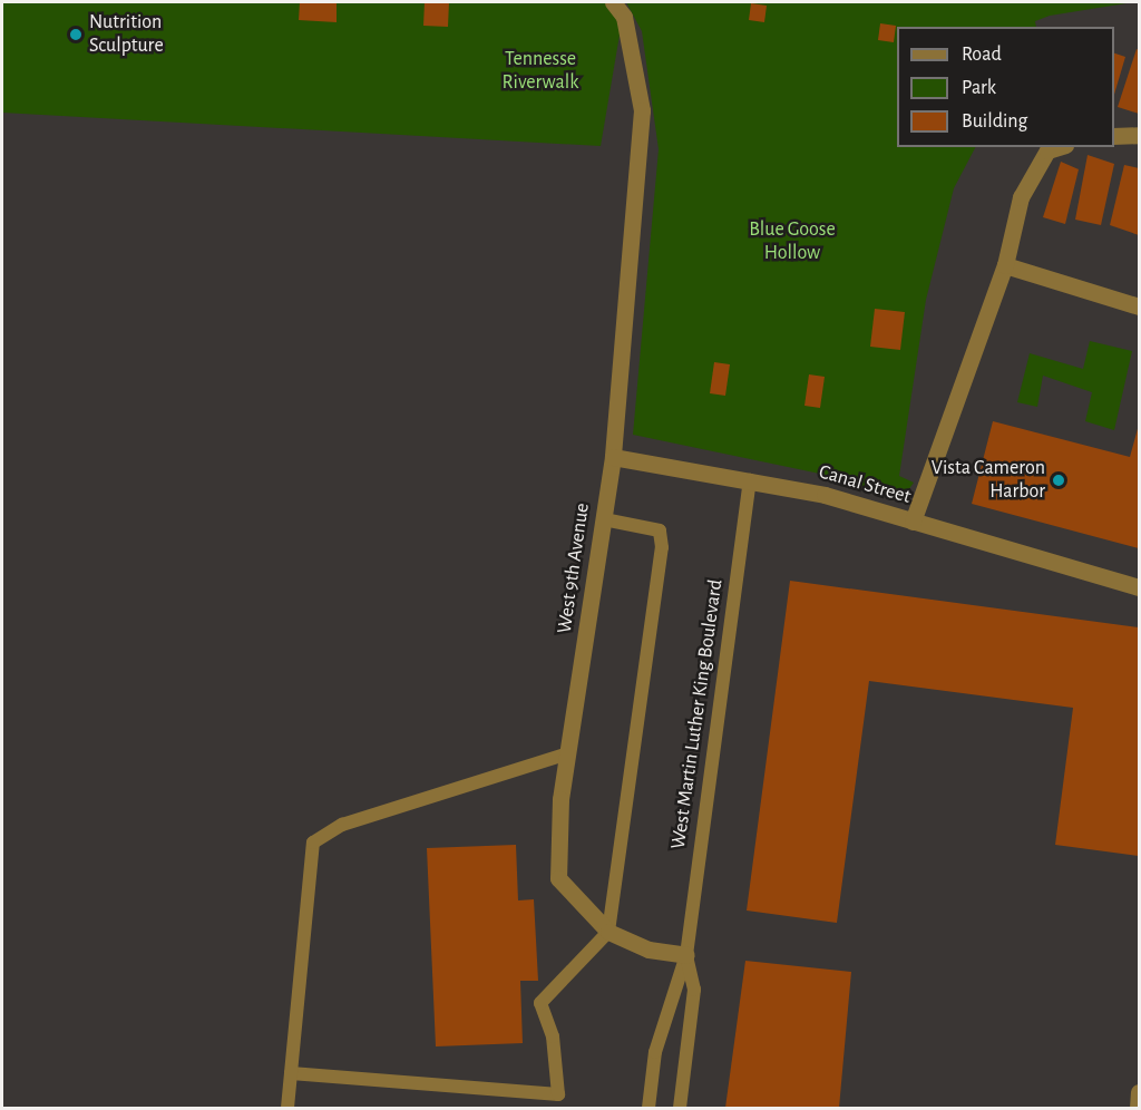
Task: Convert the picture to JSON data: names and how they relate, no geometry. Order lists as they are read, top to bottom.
{
  "streets": {
    "street": ["Canal Street", "West 9th Avenue"],
    "lane": ["West Martin Luther King Boulevard"]
  },
  "crossings": [
    ["Canal Street", "West 9th Avenue"],
    ["Canal Street", "West Martin Luther King Boulevard"],
    ["West 9th Avenue", "West Martin Luther King Boulevard"]
  ],
  "parks": ["Tennesse Riverwalk", "Blue Goose Hollow"],
  "places": ["Nutrition Sculpture", "Vista Cameron Harbor"],
  "legend": ["Road", "Park", "Building"]
}
